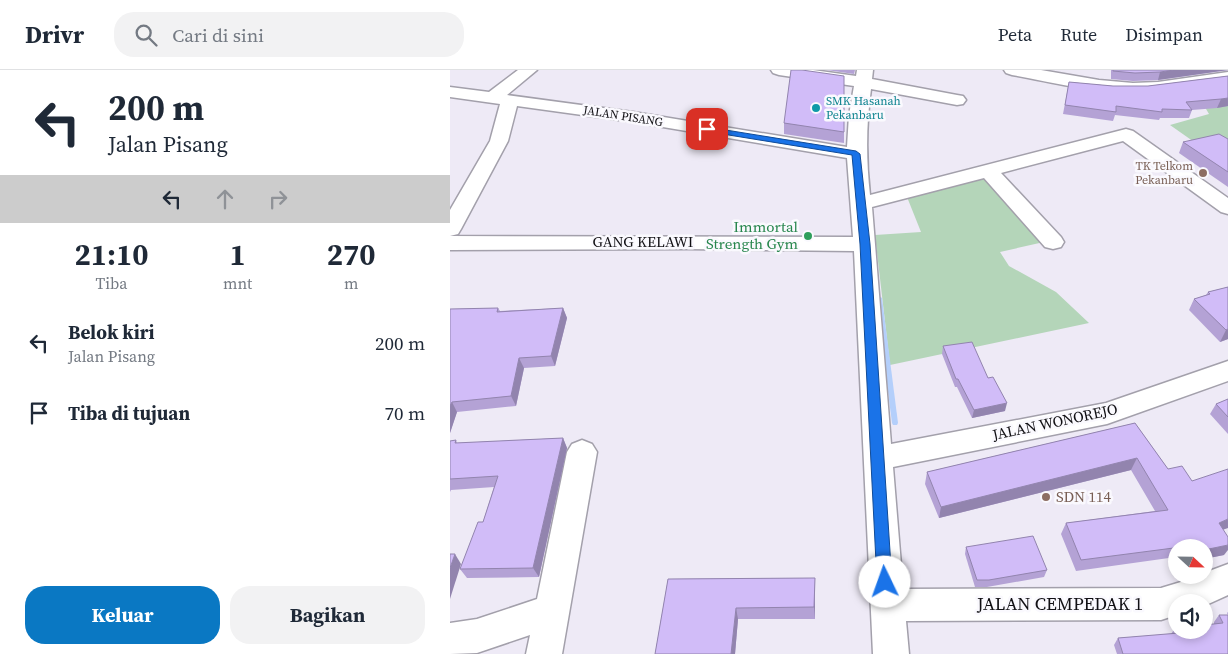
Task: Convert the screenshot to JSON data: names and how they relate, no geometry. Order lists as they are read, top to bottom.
{
  "streets": {
    "street": [
      "JALAN PISANG",
      "GANG KELAWI",
      "JALAN WONOREJO",
      "JALAN CEMPEDAK 1"
    ]
  },
  "places": [
    "SMK Hasanah Pekanbaru",
    "TK Telkom Pekanbaru",
    "Immortal Strength Gym",
    "SDN 114"
  ],
  "north": "right",
  "page": {
    "header": "Drivr",
    "search": "Cari di sini",
    "nav": ["Peta", "Rute", "Disimpan"],
    "turn": ["200 m", "Jalan Pisang"],
    "eta": [
      "21:10",
      "Tiba",
      "1",
      "mnt",
      "270",
      "m"
    ],
    "list": [
      {
        "name": "Belok kiri",
        "note": "Jalan Pisang",
        "value": "200 m"
      },
      {
        "name": "Tiba di tujuan",
        "value": "70 m"
      }
    ],
    "buttons": ["Keluar", "Bagikan"]
  }
}
